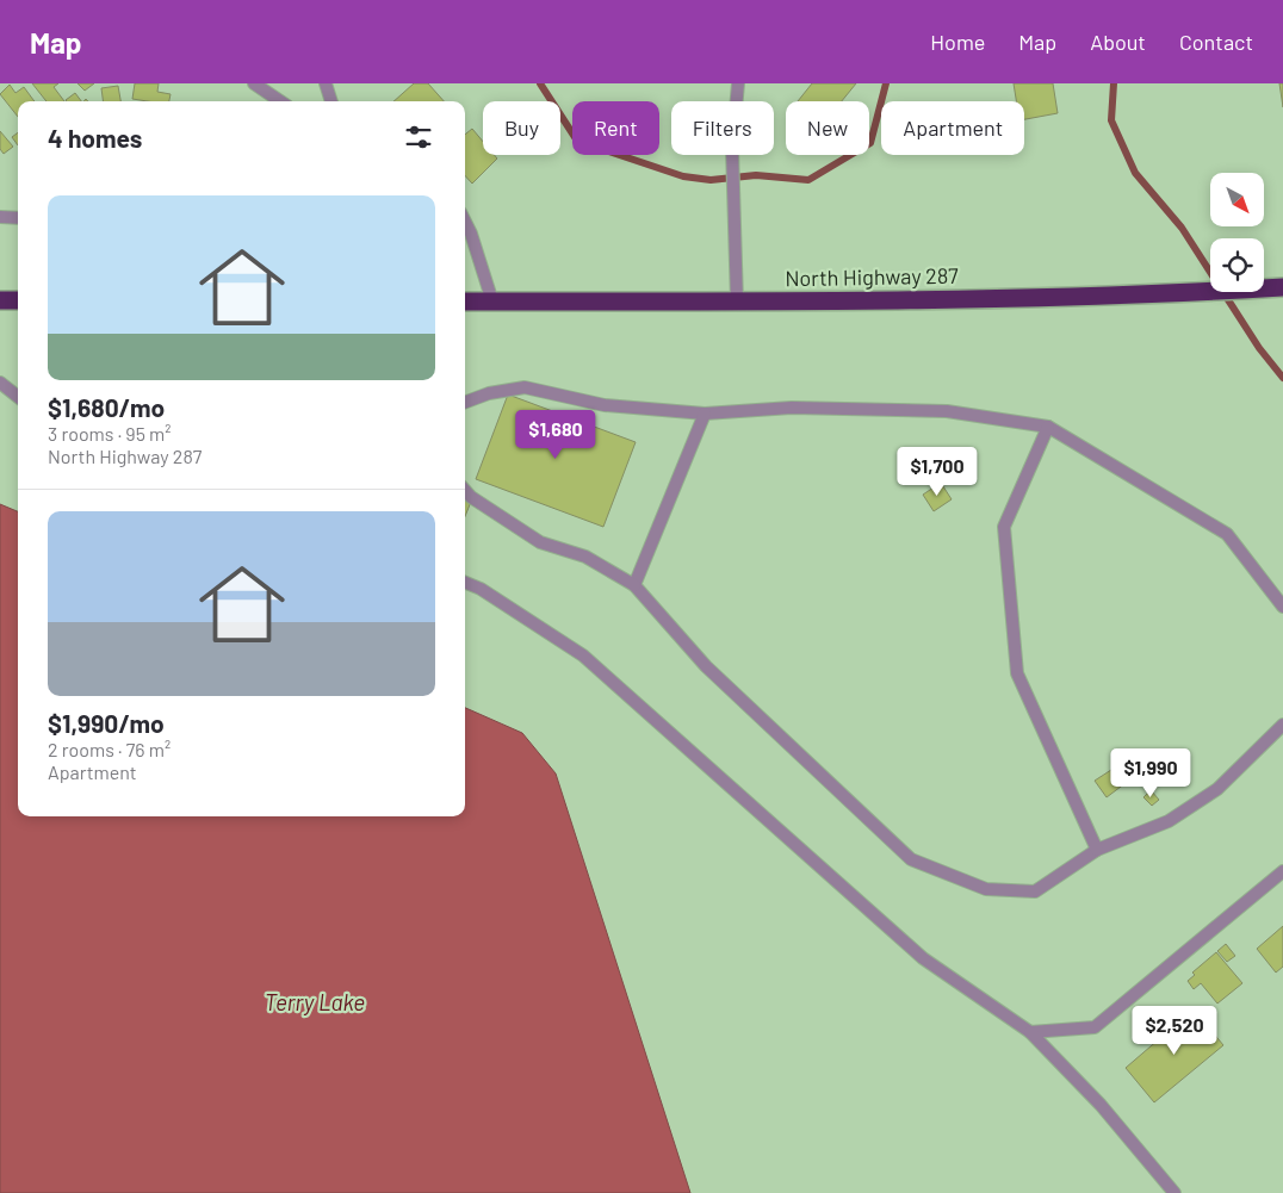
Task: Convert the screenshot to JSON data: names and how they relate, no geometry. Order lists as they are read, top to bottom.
{
  "streets": {
    "highway": ["North Highway 287"]
  },
  "water": ["Terry Lake"],
  "north": "bottom right",
  "page": {
    "header": "Map",
    "nav": [
      "Home",
      "Map",
      "About",
      "Contact"
    ],
    "chip": [
      "Buy",
      "Rent",
      "Filters",
      "New",
      "Apartment"
    ],
    "heading": "4 homes",
    "list": [
      {
        "name": "$1,680/mo",
        "note": "3 rooms · 95 m² · North Highway 287"
      },
      {
        "name": "$1,990/mo",
        "note": "2 rooms · 76 m² · Apartment"
      }
    ],
    "price": [
      "$1,680",
      "$1,700",
      "$1,990",
      "$2,520"
    ]
  }
}
